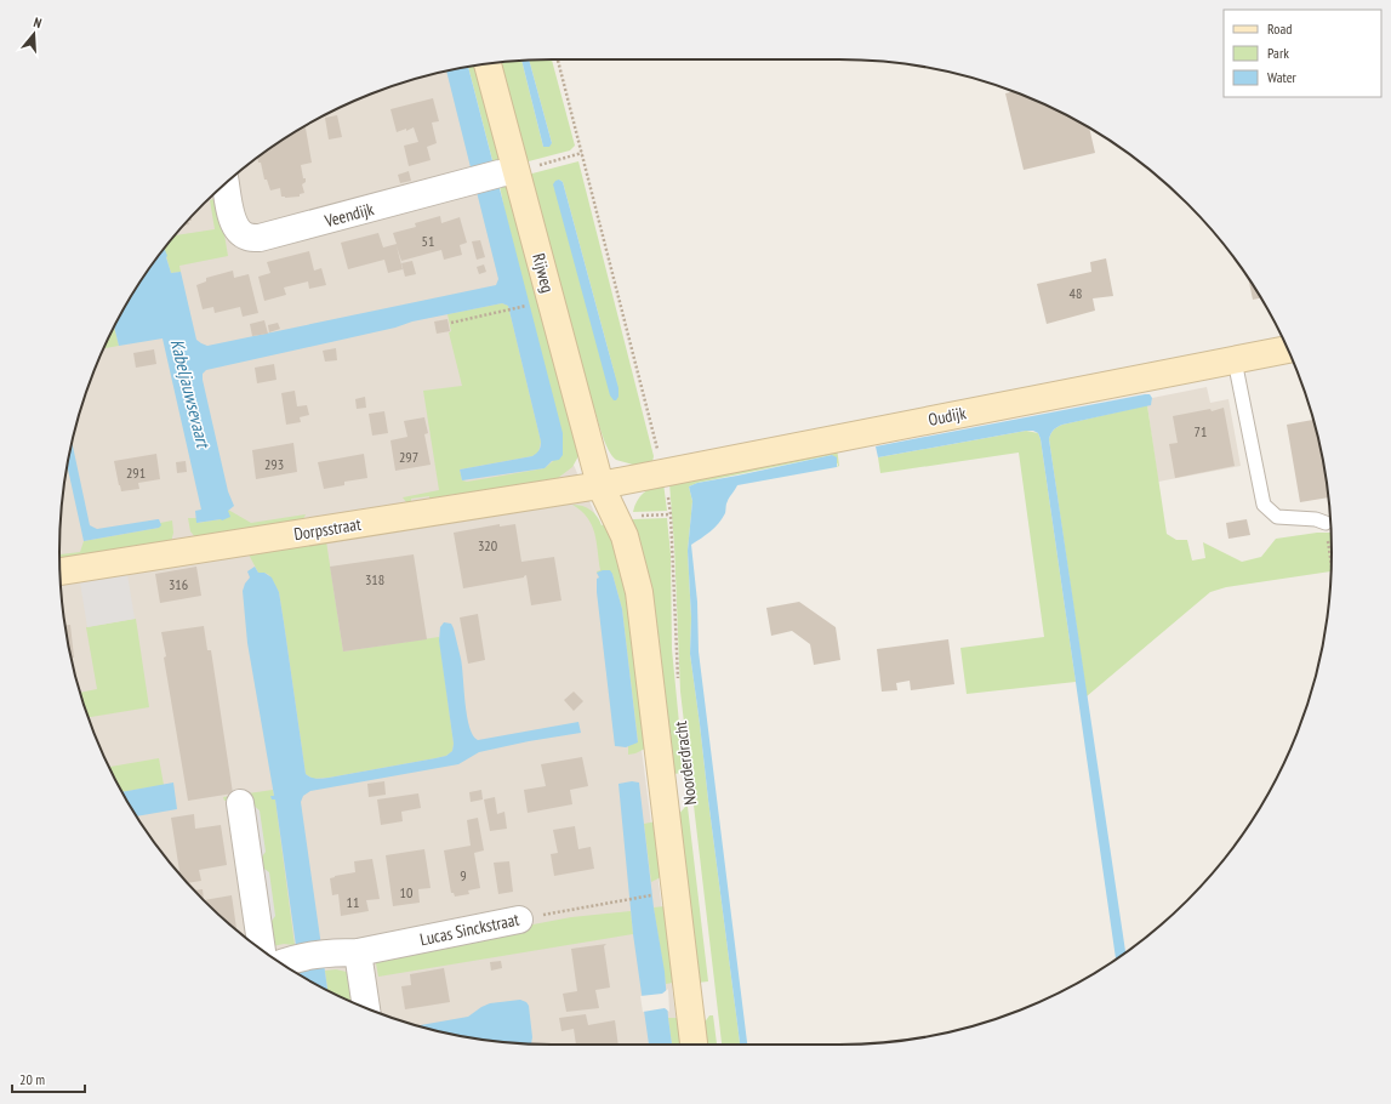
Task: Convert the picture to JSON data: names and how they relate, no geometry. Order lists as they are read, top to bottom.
{
  "streets": {
    "street": [
      "Veendijk",
      "Rijweg",
      "Oudijk",
      "Dorpsstraat",
      "Noorderdracht",
      "Lucas Sinckstraat"
    ]
  },
  "crossings": [
    ["Veendijk", "Rijweg"],
    ["Rijweg", "Oudijk"],
    ["Rijweg", "Dorpsstraat"],
    ["Rijweg", "Noorderdracht"],
    ["Oudijk", "Dorpsstraat"],
    ["Oudijk", "Noorderdracht"],
    ["Dorpsstraat", "Noorderdracht"]
  ],
  "water": ["Kabeljauwsevaart"],
  "house_numbers": [
    "51",
    "48",
    "71",
    "297",
    "293",
    "291",
    "320",
    "318",
    "316",
    "9",
    "10",
    "11"
  ],
  "legend": ["Road", "Park", "Water"],
  "scale_bar": "20 m",
  "north": "top"
}
